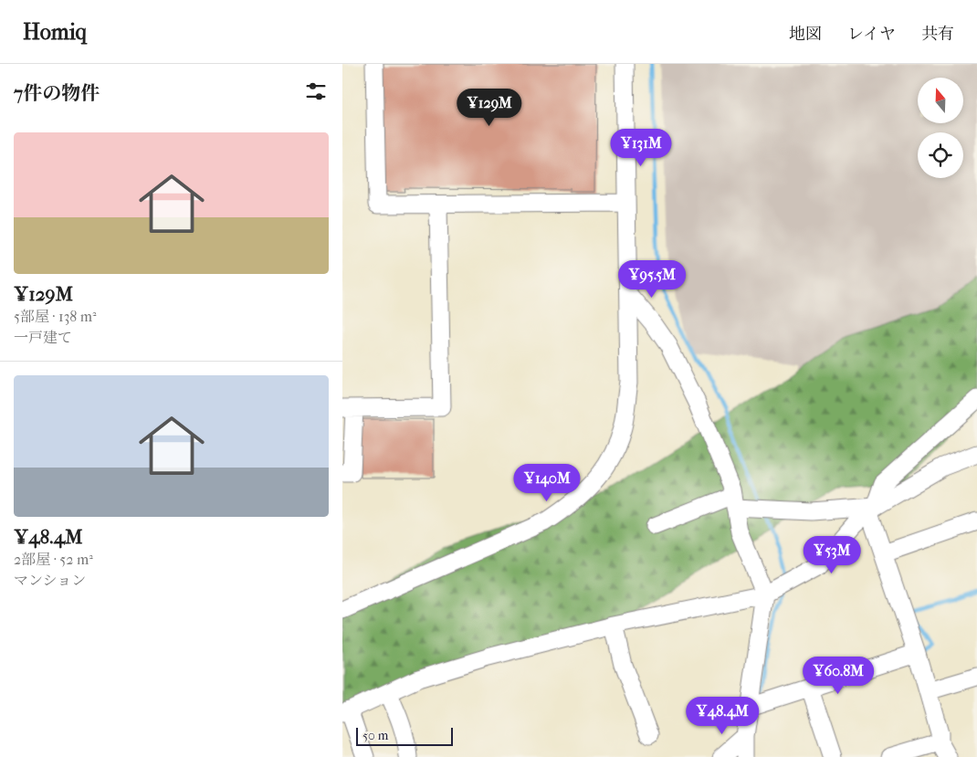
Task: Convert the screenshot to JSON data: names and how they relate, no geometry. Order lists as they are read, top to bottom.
{
  "scale_bar": "50 m",
  "north": "top",
  "page": {
    "header": "Homiq",
    "nav": ["地図", "レイヤ", "共有"],
    "heading": "7件の物件",
    "price": [
      "¥129M",
      "¥131M",
      "¥95.5M",
      "¥140M",
      "¥53M",
      "¥60.8M",
      "¥48.4M"
    ],
    "list": [
      {
        "name": "¥129M",
        "note": "5部屋 · 138 m² · 一戸建て"
      },
      {
        "name": "¥48.4M",
        "note": "2部屋 · 52 m² · マンション"
      }
    ],
    "scale": "50 m"
  }
}
